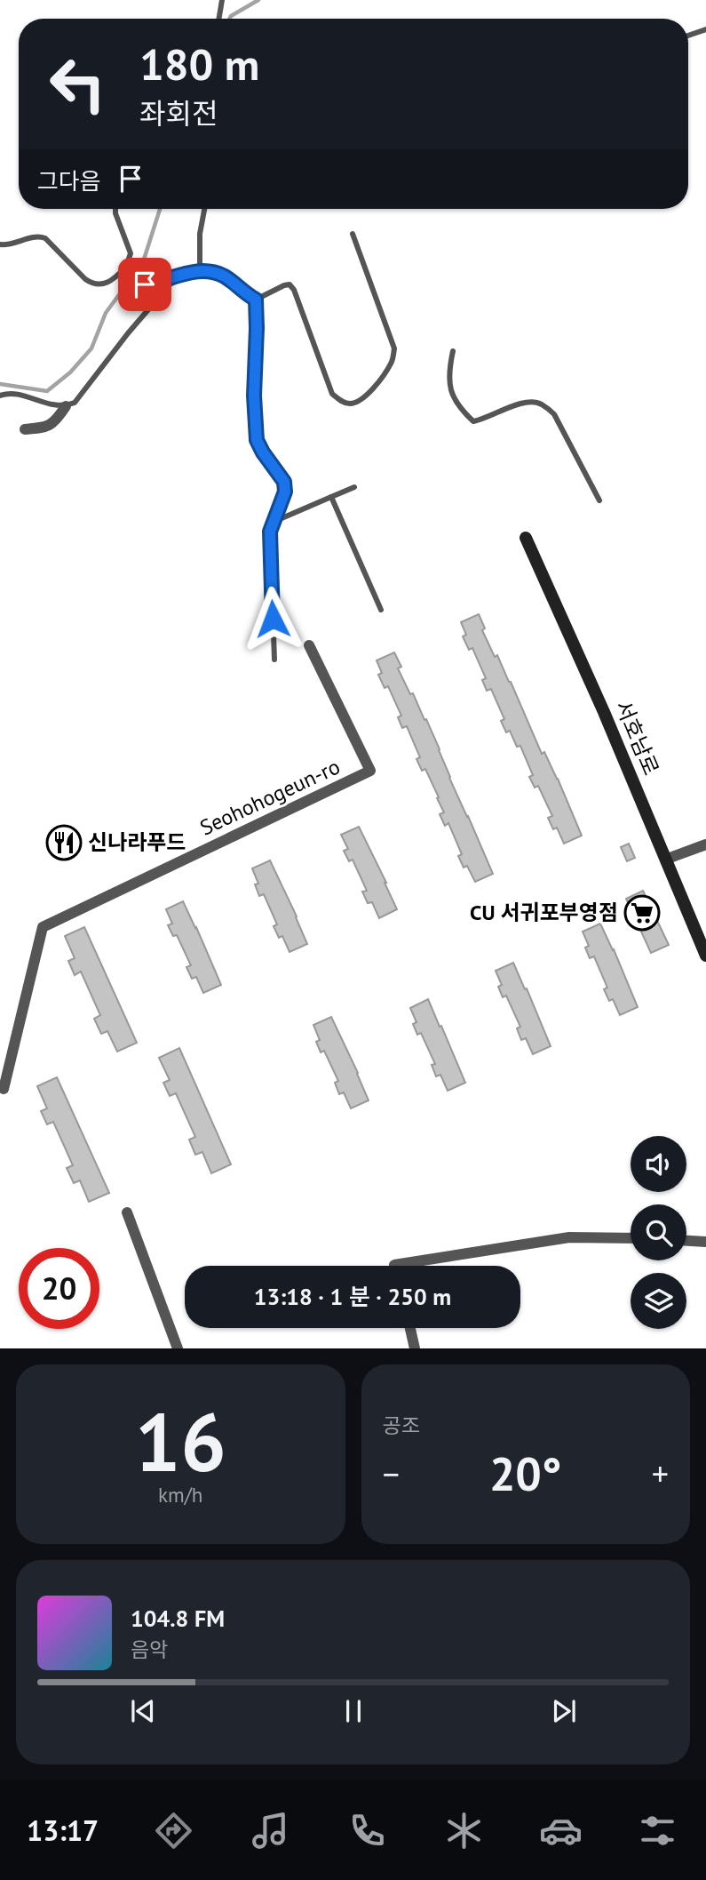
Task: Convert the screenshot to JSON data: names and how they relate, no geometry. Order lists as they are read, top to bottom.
{
  "streets": {
    "main road": ["서호남로"],
    "street": ["Seohohogeun-ro"]
  },
  "places": {
    "restaurant": ["신나라푸드"],
    "supermarket": ["CU 서귀포부영점"]
  },
  "page": {
    "turn": ["180 m", "좌회전"],
    "then": "그다음",
    "limit": "20",
    "trip": "13:18 · 1 분 · 250 m",
    "tile": [
      ["16", "km/h"],
      "공조"
    ],
    "heat": ["−", "20°", "+"],
    "song": ["104.8 FM", "음악"],
    "tabs": "13:17"
  }
}
